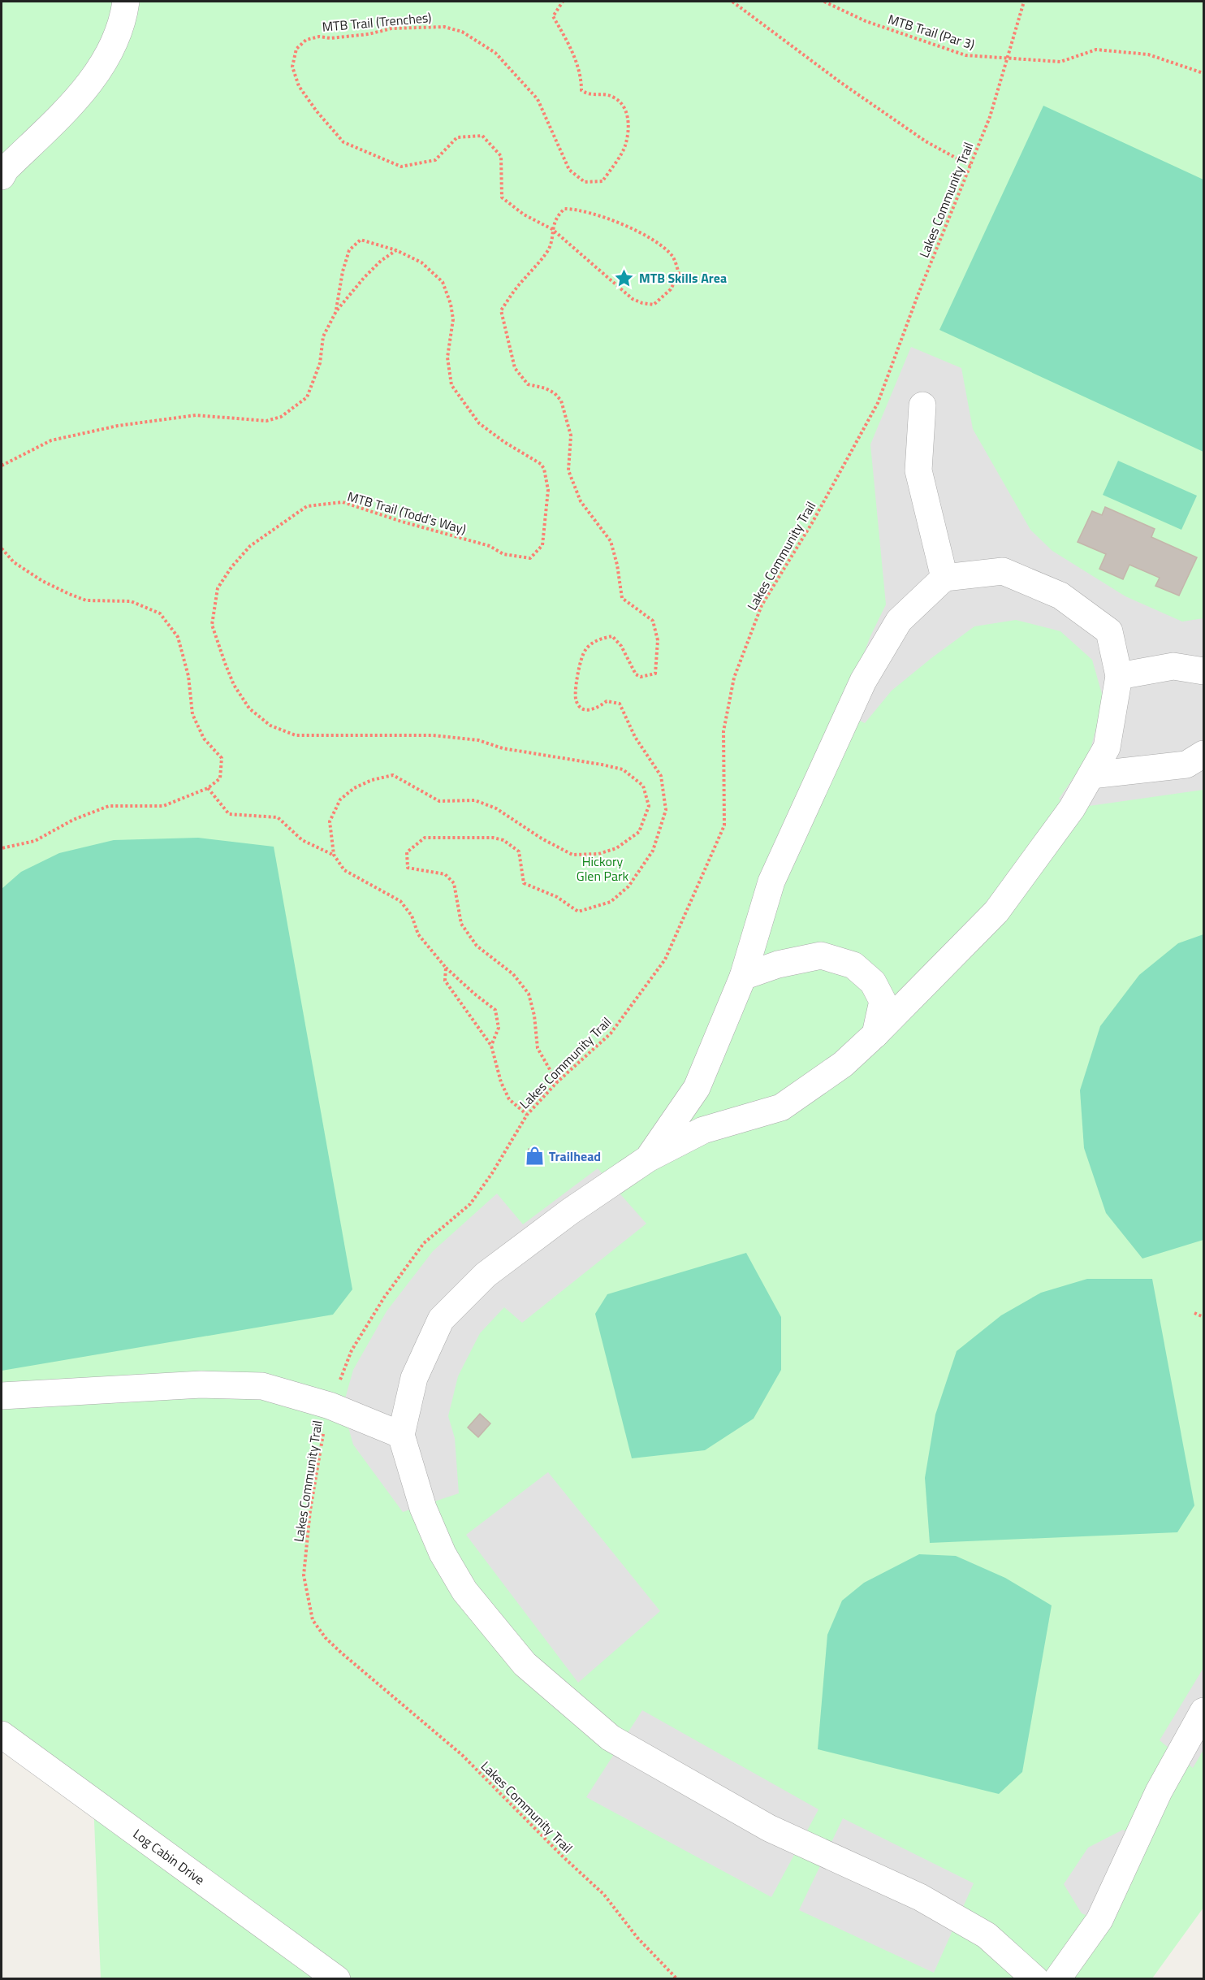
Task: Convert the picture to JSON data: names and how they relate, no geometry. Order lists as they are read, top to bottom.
{
  "streets": {
    "street": ["Log Cabin Drive"],
    "path": [
      "MTB Trail (Trenches)",
      "MTB Trail (Par 3)",
      "Lakes Community Trail",
      "MTB Trail (Todd's Way)"
    ]
  },
  "crossings": [
    ["MTB Trail (Trenches)", "Lakes Community Trail"],
    ["MTB Trail (Par 3)", "Lakes Community Trail"]
  ],
  "parks": ["Hickory Glen Park"],
  "places": {
    "place": ["MTB Skills Area"],
    "shop": ["Trailhead"]
  }
}
